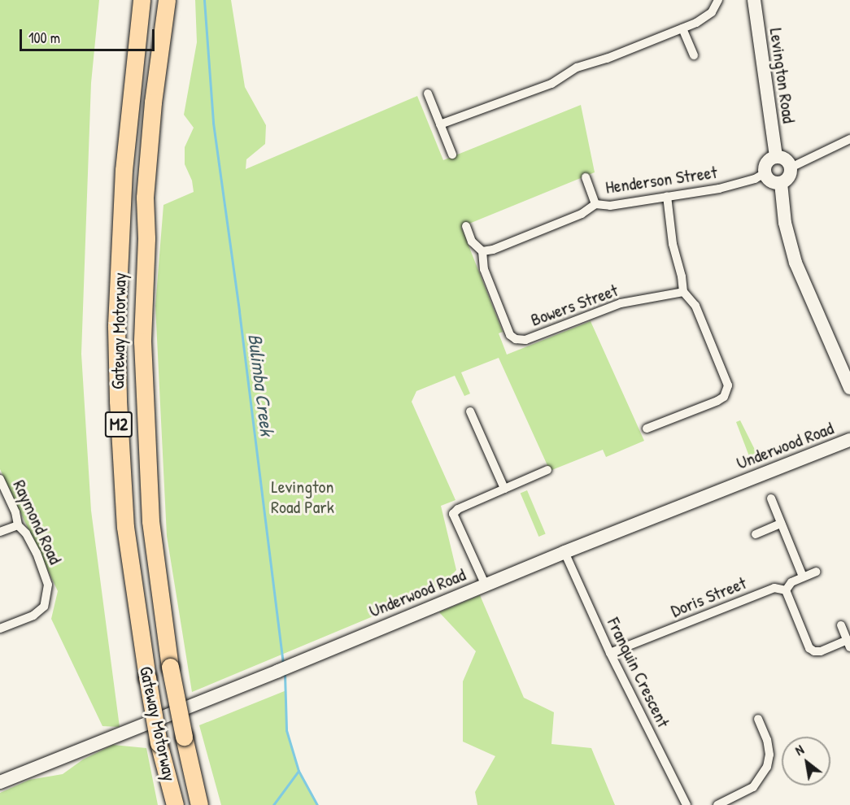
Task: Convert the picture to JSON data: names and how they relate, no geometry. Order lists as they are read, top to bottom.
{
  "streets": {
    "highway": ["Gateway Motorway", "M2"],
    "main road": ["Levington Road", "Underwood Road"],
    "street": [
      "Henderson Street",
      "Bowers Street",
      "Raymond Road",
      "Doris Street",
      "Franquin Crescent"
    ]
  },
  "crossings": [
    ["Levington Road", "Henderson Street"],
    ["Henderson Street", "Bowers Street"],
    ["Underwood Road", "Franquin Crescent"],
    ["Doris Street", "Franquin Crescent"]
  ],
  "water": ["Bulimba Creek"],
  "parks": ["Levington Road Park"],
  "scale_bar": "100 m",
  "north": "top left"
}
